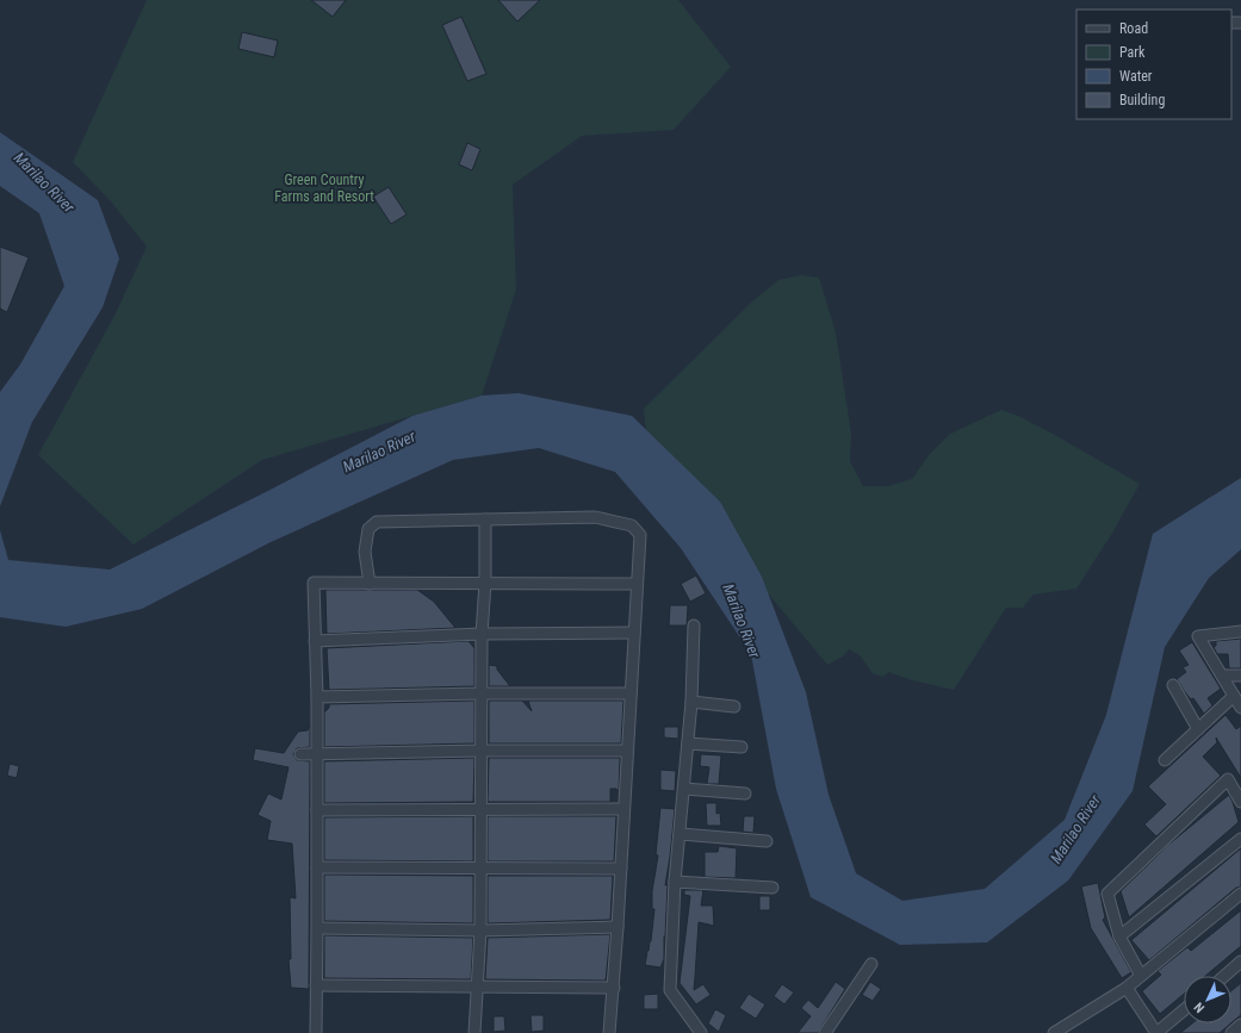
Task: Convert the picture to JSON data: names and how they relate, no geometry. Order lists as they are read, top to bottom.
{
  "water": ["Marilao River"],
  "parks": ["Green Country Farms and Resort"],
  "legend": [
    "Road",
    "Park",
    "Water",
    "Building"
  ],
  "north": "bottom left"
}
